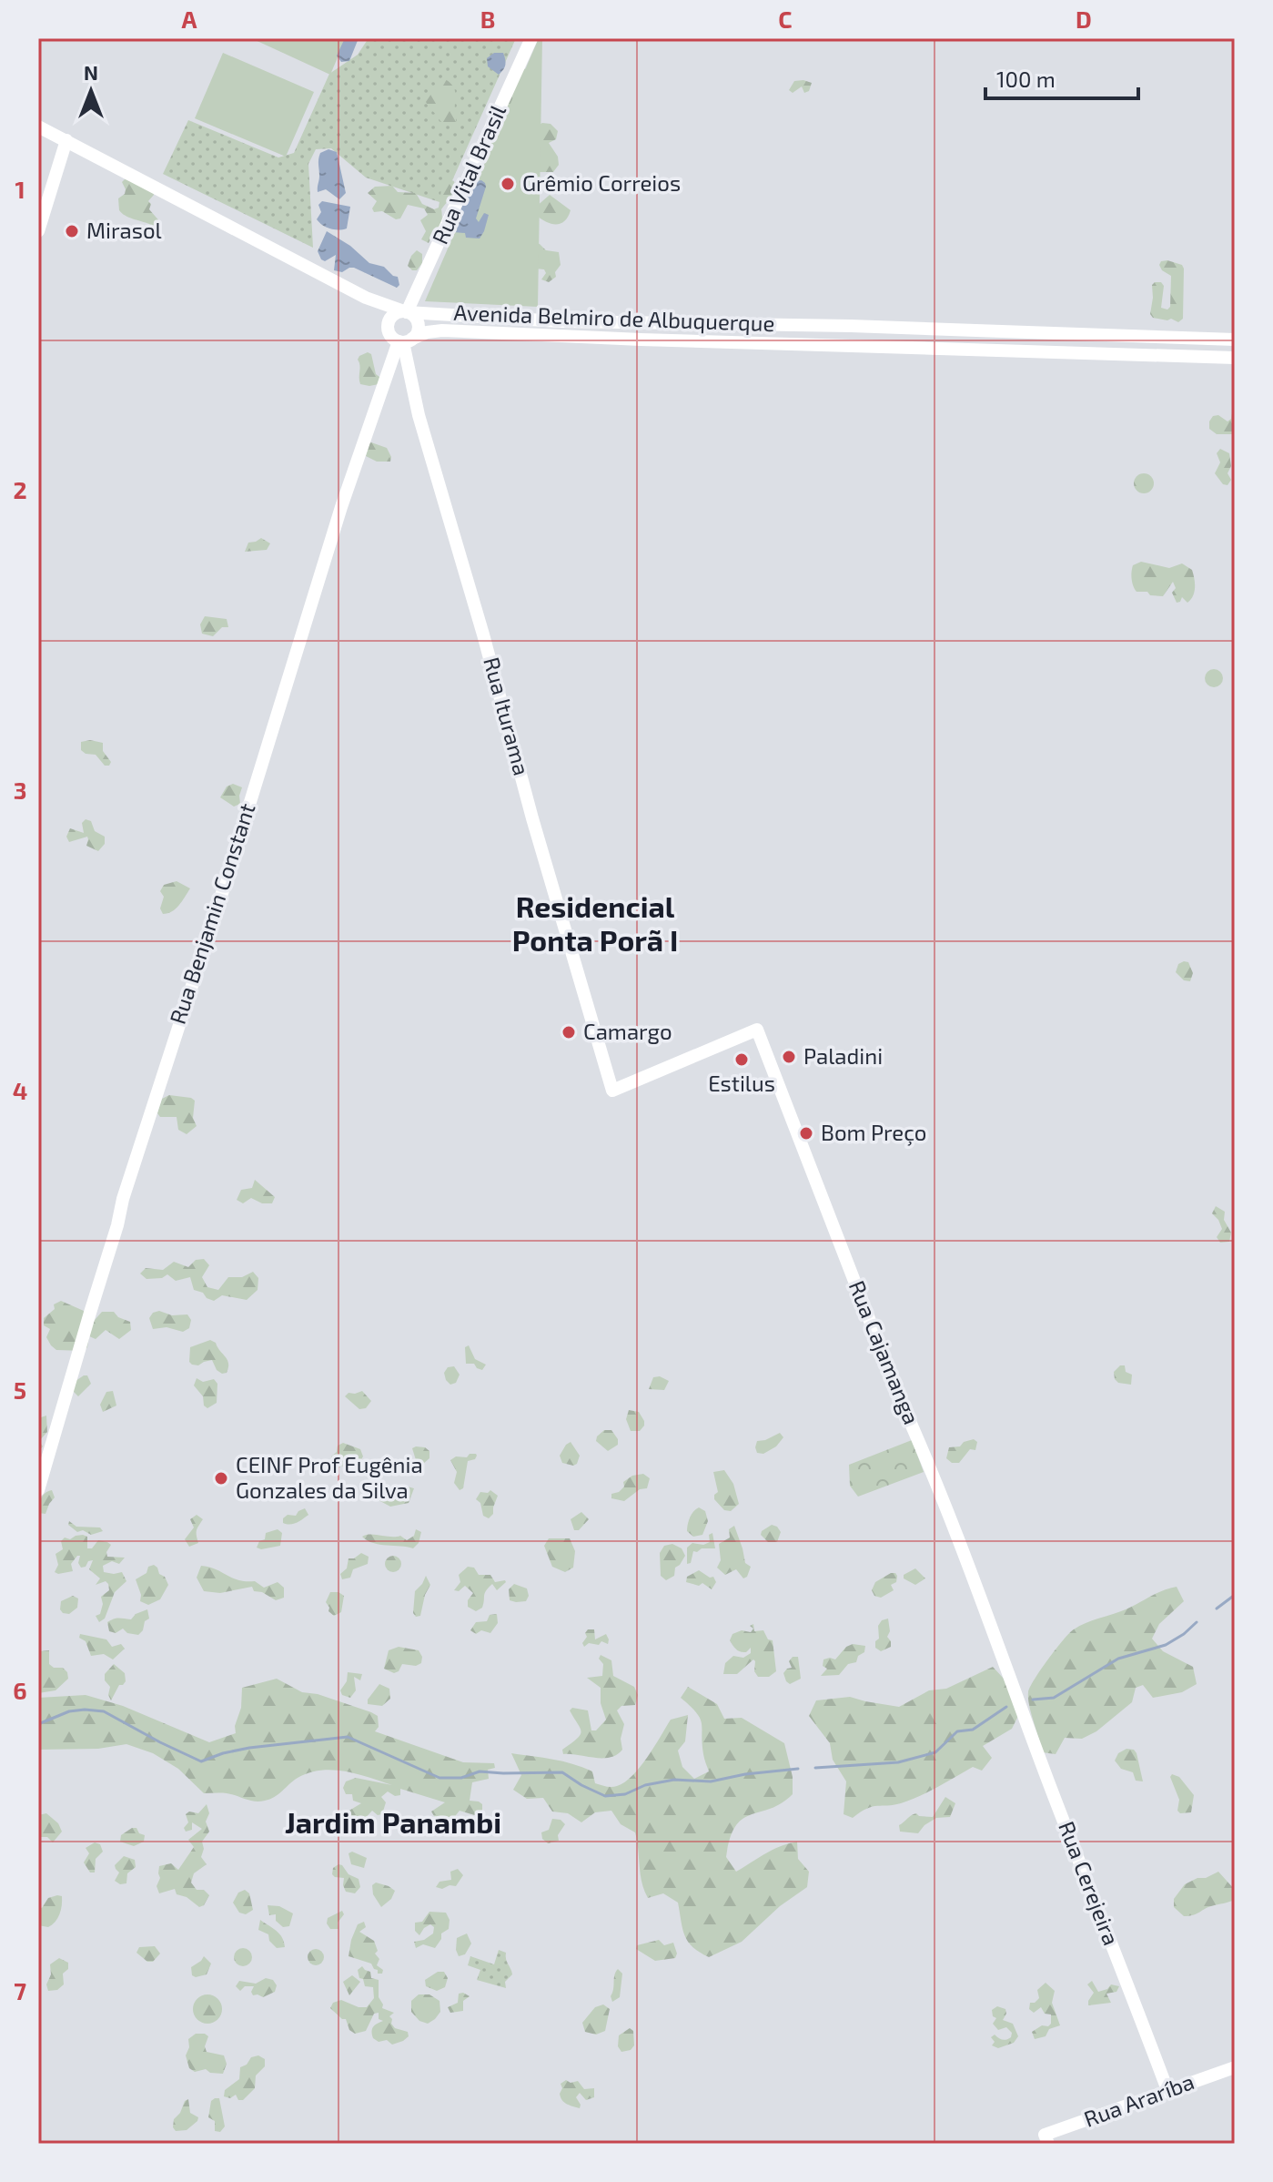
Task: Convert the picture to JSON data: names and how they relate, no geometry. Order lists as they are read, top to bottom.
{
  "streets": {
    "street": [
      "Rua Vital Brasil",
      "Avenida Belmiro de Albuquerque",
      "Rua Iturama",
      "Rua Benjamin Constant",
      "Rua Cajamanga",
      "Rua Cerejeira",
      "Rua Araríba"
    ]
  },
  "crossings": [
    ["Rua Vital Brasil", "Avenida Belmiro de Albuquerque"],
    ["Rua Vital Brasil", "Rua Iturama"],
    ["Rua Vital Brasil", "Rua Benjamin Constant"],
    ["Avenida Belmiro de Albuquerque", "Rua Iturama"],
    ["Avenida Belmiro de Albuquerque", "Rua Benjamin Constant"],
    ["Rua Iturama", "Rua Benjamin Constant"],
    ["Rua Iturama", "Rua Cajamanga"],
    ["Rua Cajamanga", "Rua Cerejeira"],
    ["Rua Cerejeira", "Rua Araríba"]
  ],
  "districts": ["Residencial Ponta Porã I", "Jardim Panambi"],
  "places": [
    "Grêmio Correios",
    "Mirasol",
    "Camargo",
    "Paladini",
    "Estilus",
    "Bom Preço",
    "CEINF Prof Eugênia Gonzales da Silva"
  ],
  "scale_bar": "100 m",
  "north": "top",
  "grid": {
    "columns": [
      "A",
      "B",
      "C",
      "D"
    ],
    "rows": [
      "1",
      "2",
      "3",
      "4",
      "5",
      "6",
      "7"
    ]
  }
}
